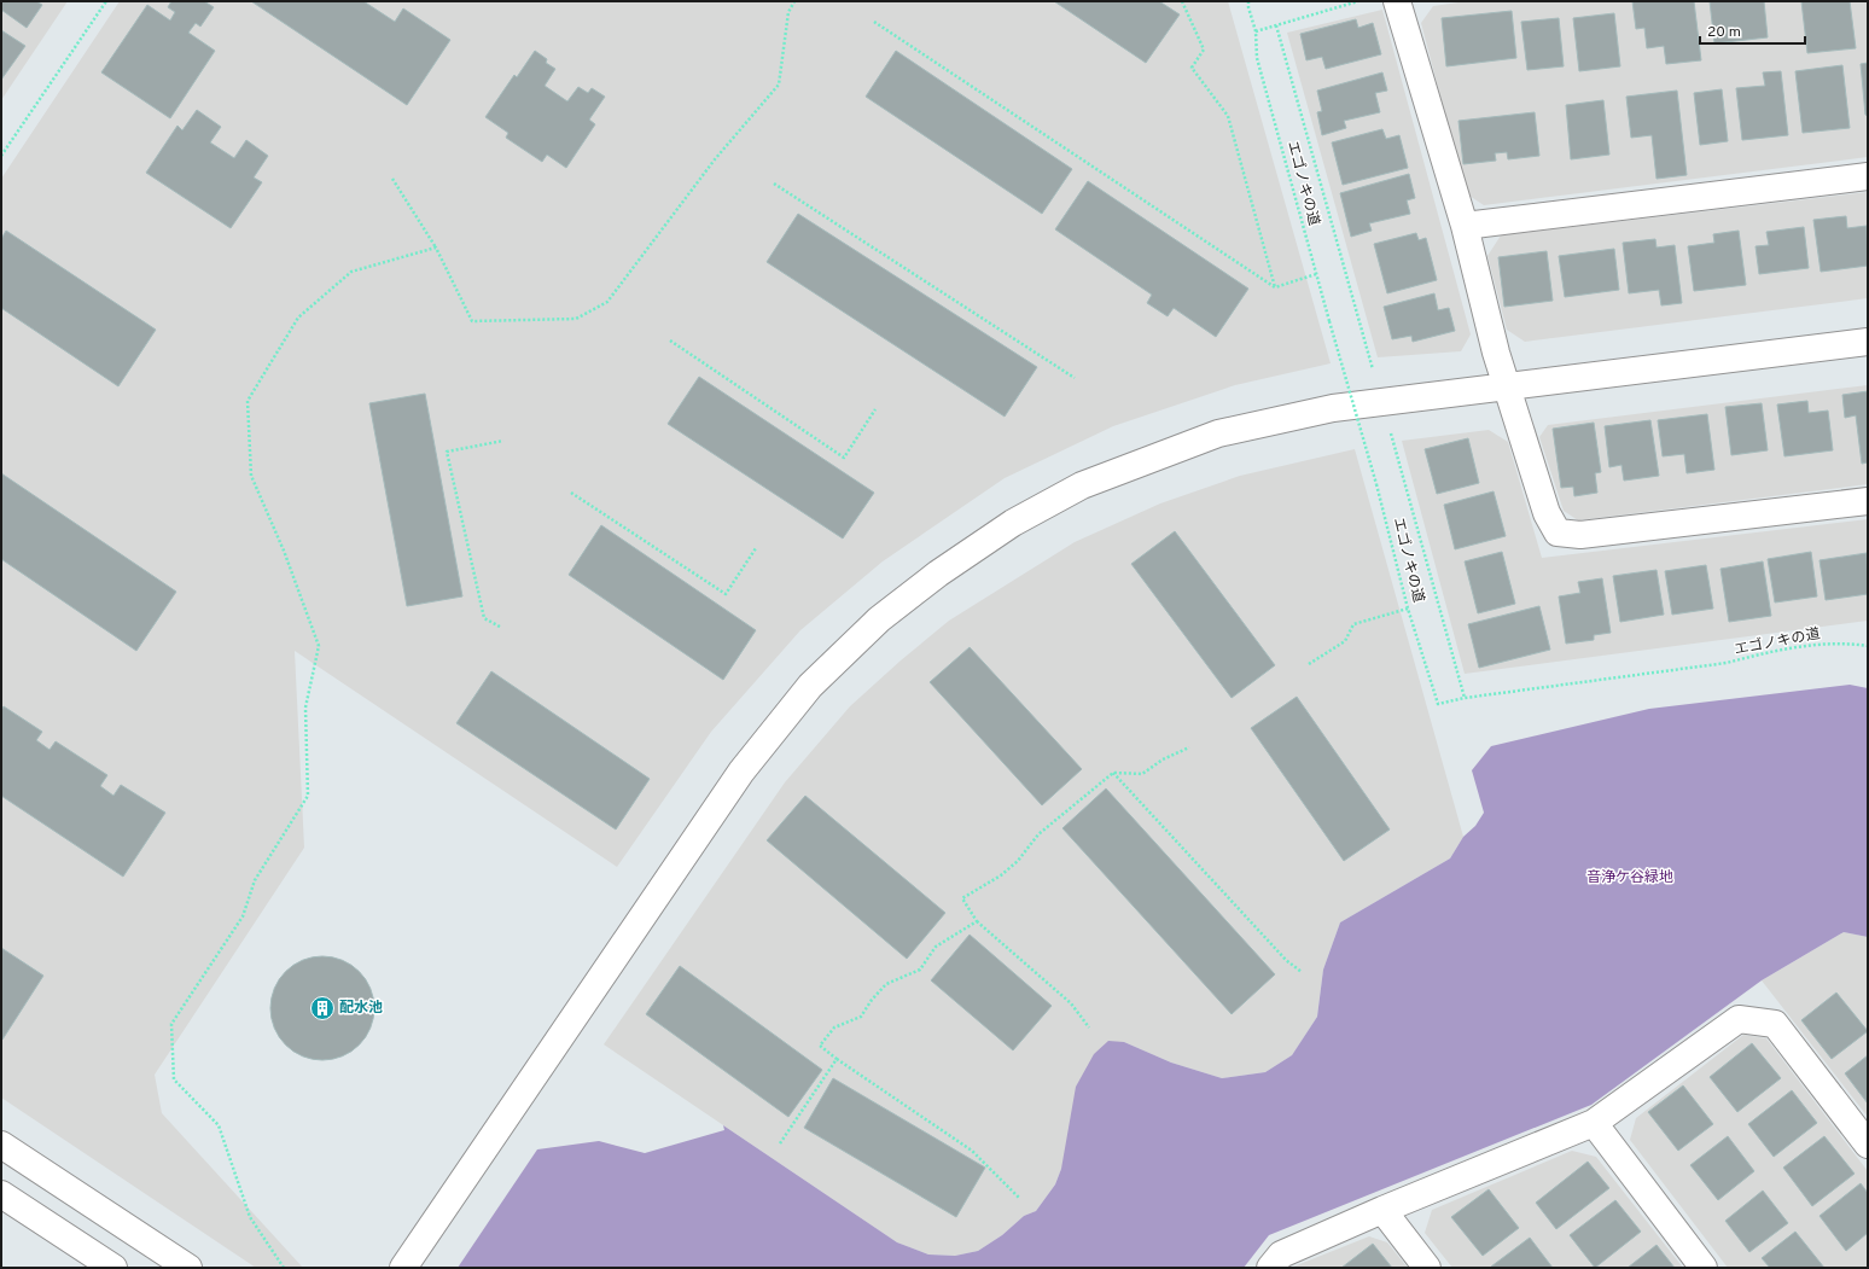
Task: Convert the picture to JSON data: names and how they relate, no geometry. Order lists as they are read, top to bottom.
{
  "streets": {
    "path": ["エゴノキの道"]
  },
  "parks": ["音浄ケ谷緑地"],
  "places": {
    "building": ["配水池"]
  },
  "scale_bar": "20 m"
}
